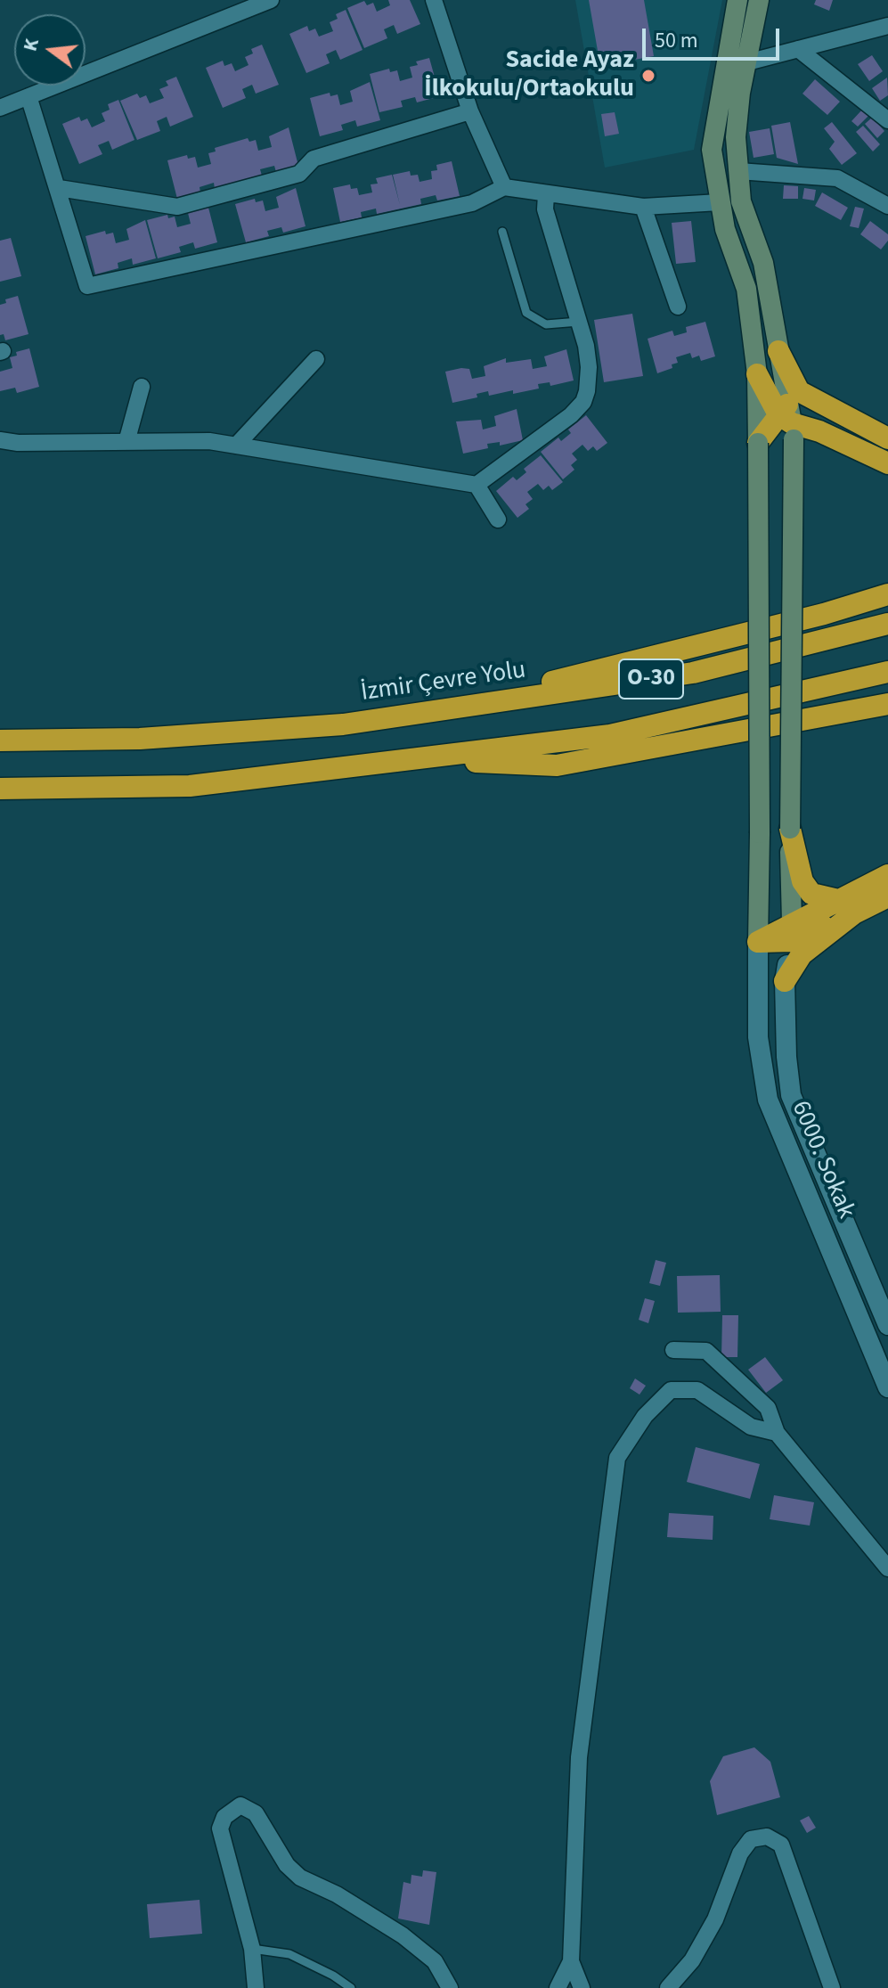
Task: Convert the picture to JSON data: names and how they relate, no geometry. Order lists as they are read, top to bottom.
{
  "streets": {
    "highway": ["O-30", "İzmir Çevre Yolu"],
    "street": ["6000. Sokak"]
  },
  "places": ["Sacide Ayaz İlkokulu/Ortaokulu"],
  "scale_bar": "50 m",
  "north": "left"
}
